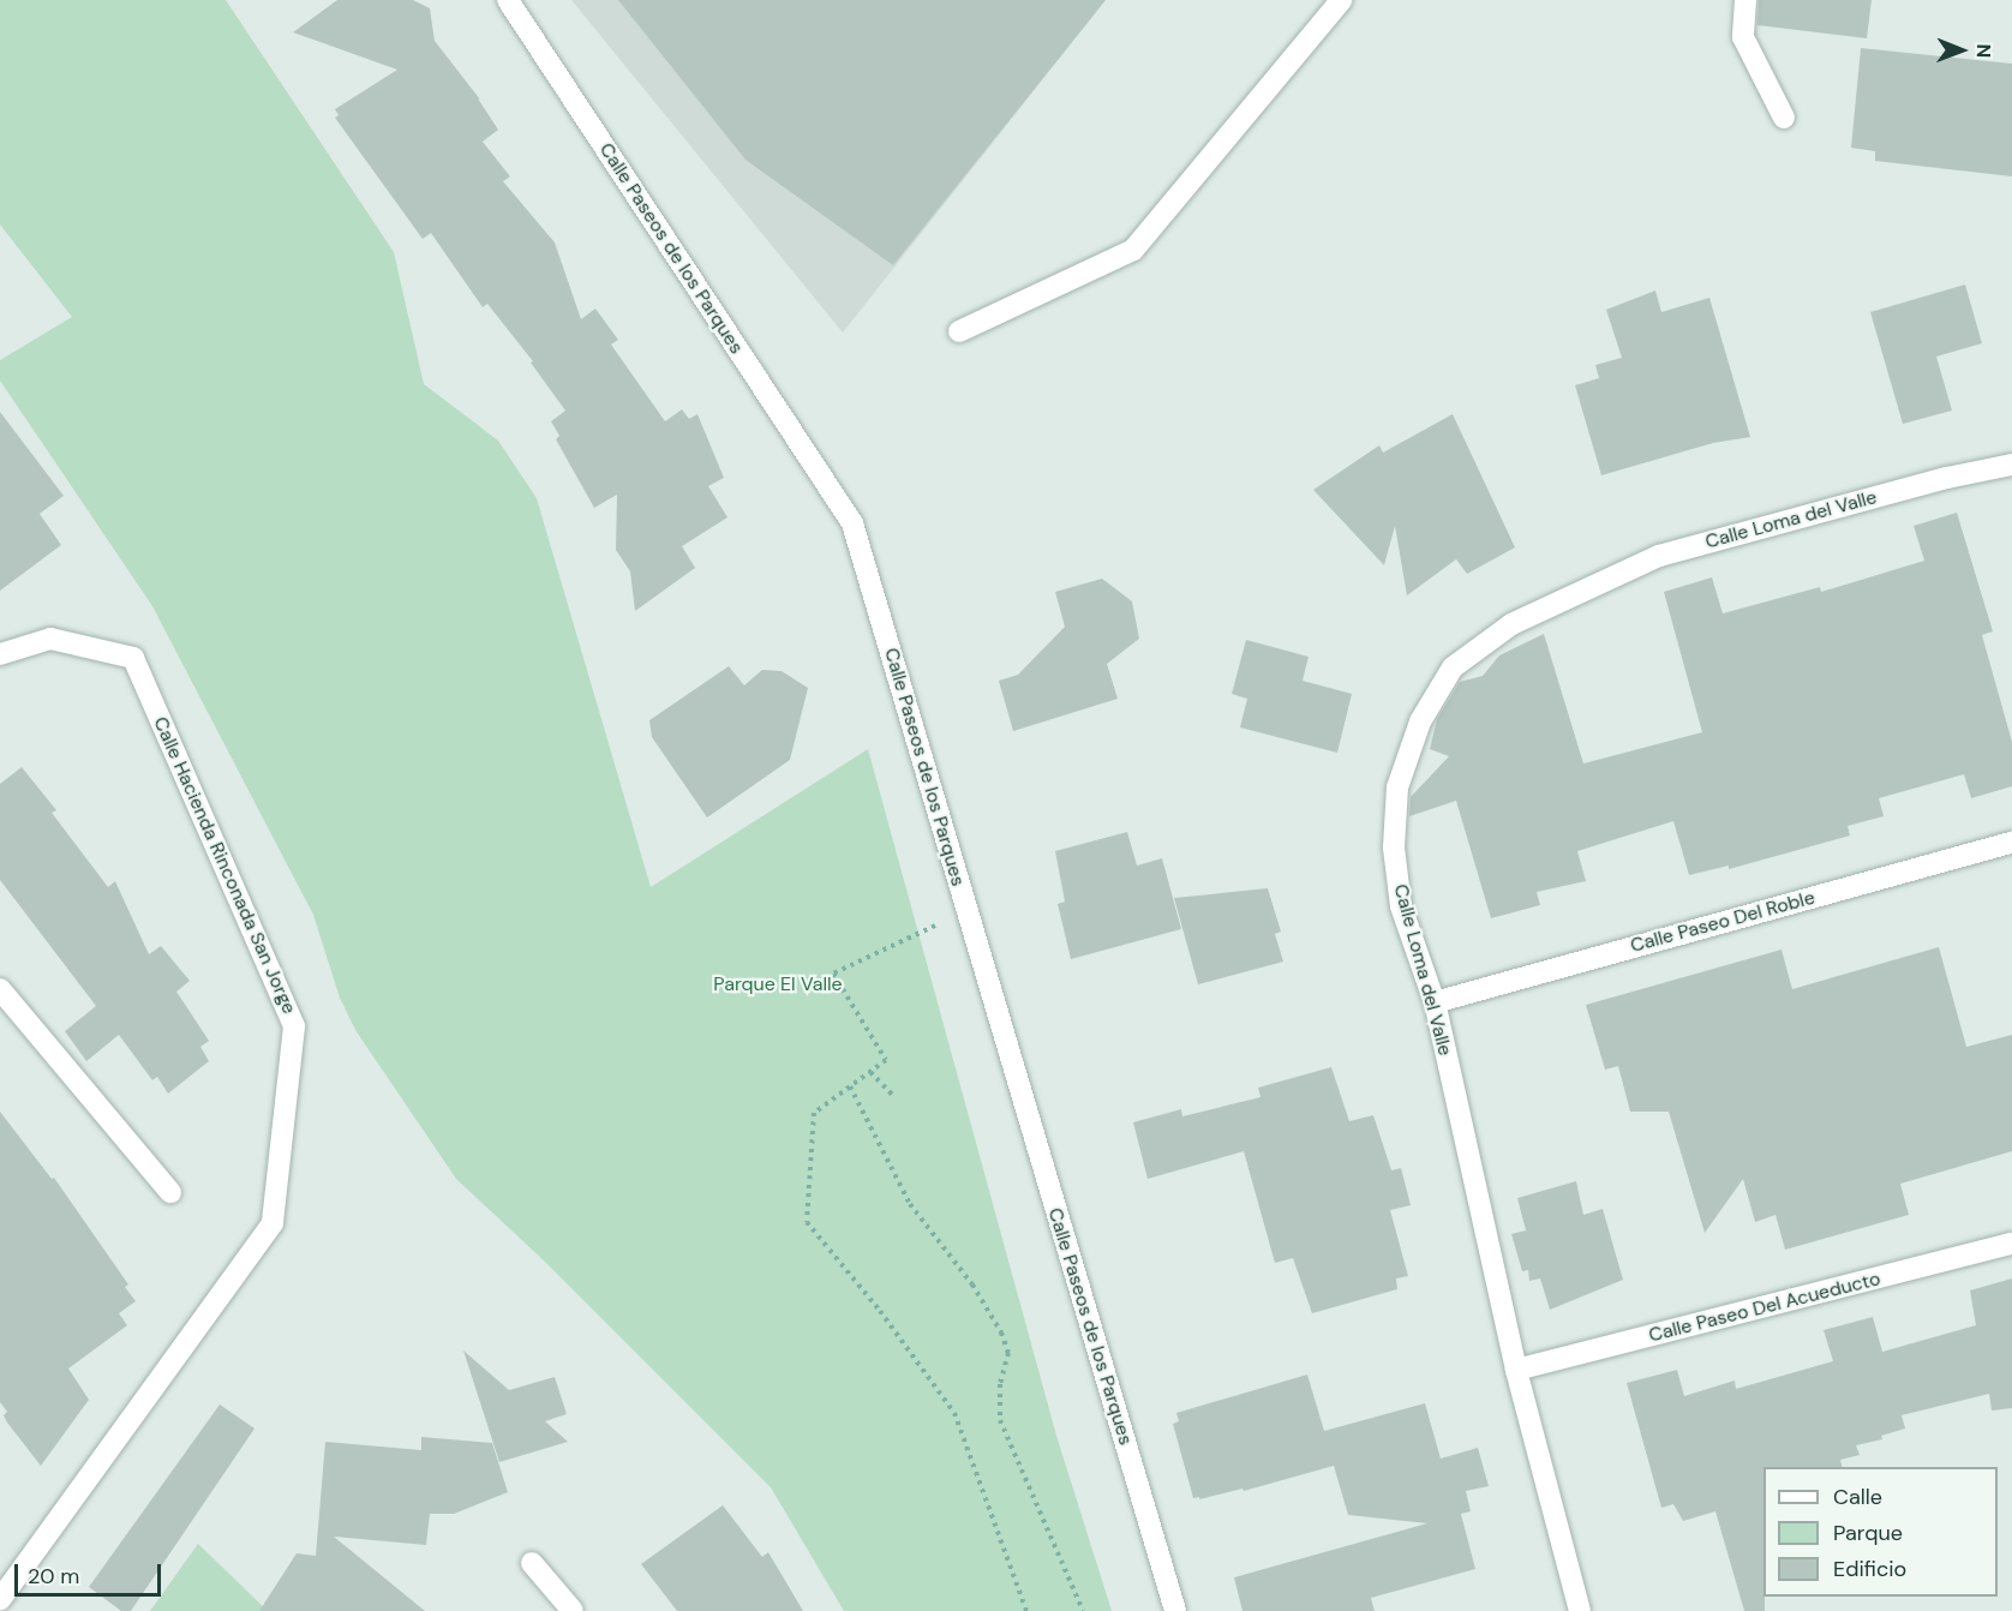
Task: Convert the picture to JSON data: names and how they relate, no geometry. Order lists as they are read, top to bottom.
{
  "streets": {
    "street": [
      "Calle Paseos de los Parques",
      "Calle Loma del Valle",
      "Calle Hacienda Rinconada San Jorge",
      "Calle Paseo Del Roble",
      "Calle Paseo Del Acueducto"
    ]
  },
  "crossings": [
    ["Calle Loma del Valle", "Calle Paseo Del Roble"],
    ["Calle Loma del Valle", "Calle Paseo Del Acueducto"]
  ],
  "parks": ["Parque El Valle"],
  "legend": ["Calle", "Parque", "Edificio"],
  "scale_bar": "20 m",
  "north": "right"
}
